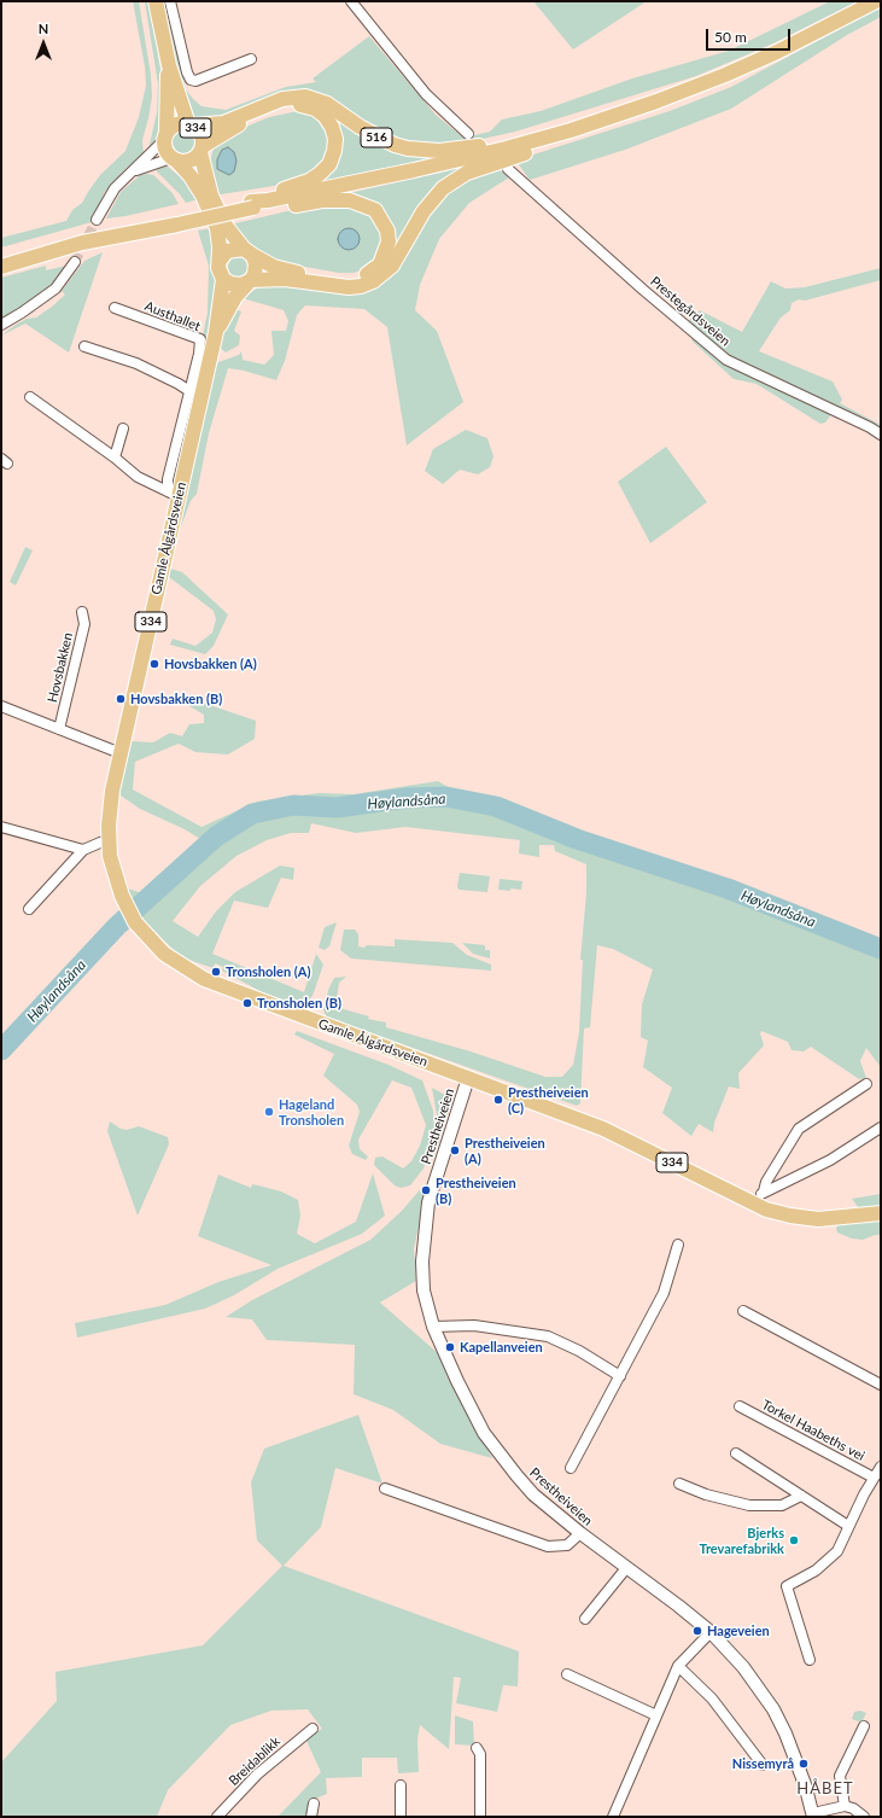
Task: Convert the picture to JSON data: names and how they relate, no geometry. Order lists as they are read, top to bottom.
{
  "streets": {
    "main road": ["334", "516", "Gamle Ålgårdsveien"],
    "street": [
      "Prestegårdsveien",
      "Austhallet",
      "Hovsbakken",
      "Prestheiveien",
      "Torkel Haabeths vei",
      "Breidablikk"
    ]
  },
  "crossings": [
    ["334", "516"],
    ["334", "Gamle Ålgårdsveien"],
    ["516", "Gamle Ålgårdsveien"],
    ["Austhallet", "Gamle Ålgårdsveien"],
    ["Gamle Ålgårdsveien", "Prestheiveien"]
  ],
  "districts": ["HÅBET"],
  "water": ["Høylandsåna"],
  "places": [
    "Hovsbakken (A)",
    "Hovsbakken (B)",
    "Tronsholen (A)",
    "Tronsholen (B)",
    "Prestheiveien (C)",
    "Hageland Tronsholen",
    "Prestheiveien (A)",
    "Prestheiveien (B)",
    "Kapellanveien",
    "Bjerks Trevarefabrikk",
    "Hageveien",
    "Nissemyrå"
  ],
  "scale_bar": "50 m",
  "north": "top"
}
